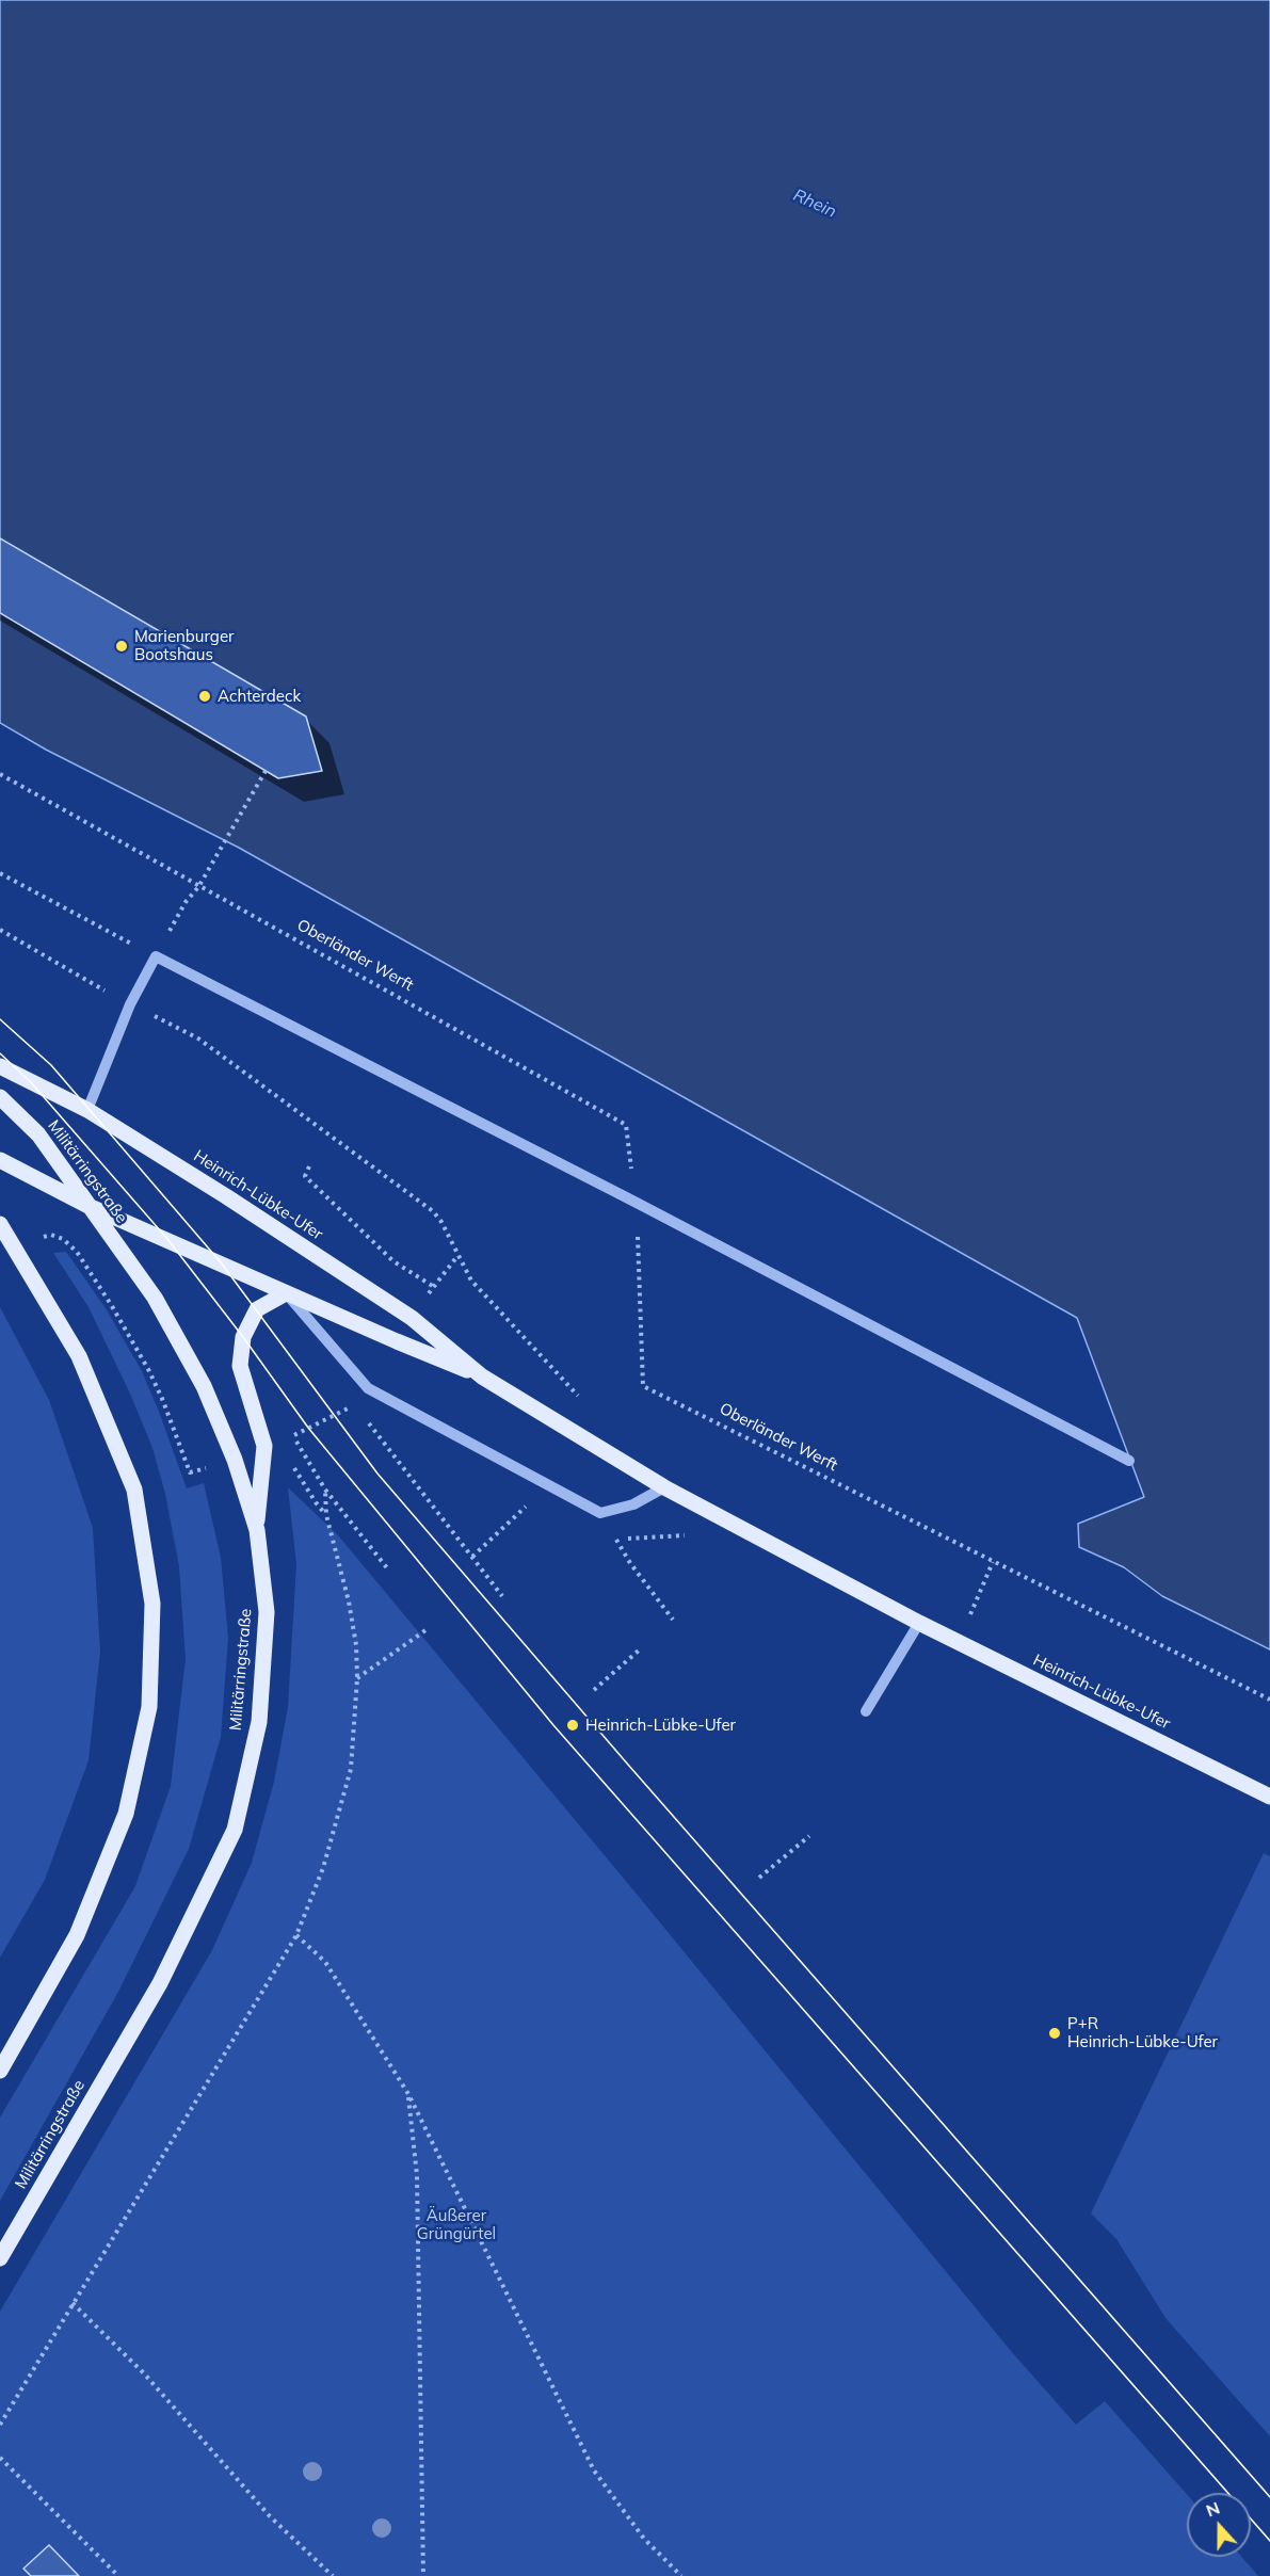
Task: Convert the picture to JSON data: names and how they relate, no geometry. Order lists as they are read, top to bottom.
{
  "streets": {
    "main road": ["Militärringstraße", "Heinrich-Lübke-Ufer"],
    "path": ["Oberländer Werft"]
  },
  "crossings": [
    ["Militärringstraße", "Heinrich-Lübke-Ufer"]
  ],
  "water": ["Rhein"],
  "parks": ["Äußerer Grüngürtel"],
  "places": [
    "Marienburger Bootshaus",
    "Achterdeck",
    "Heinrich-Lübke-Ufer",
    "P+R Heinrich-Lübke-Ufer"
  ],
  "north": "top"
}
